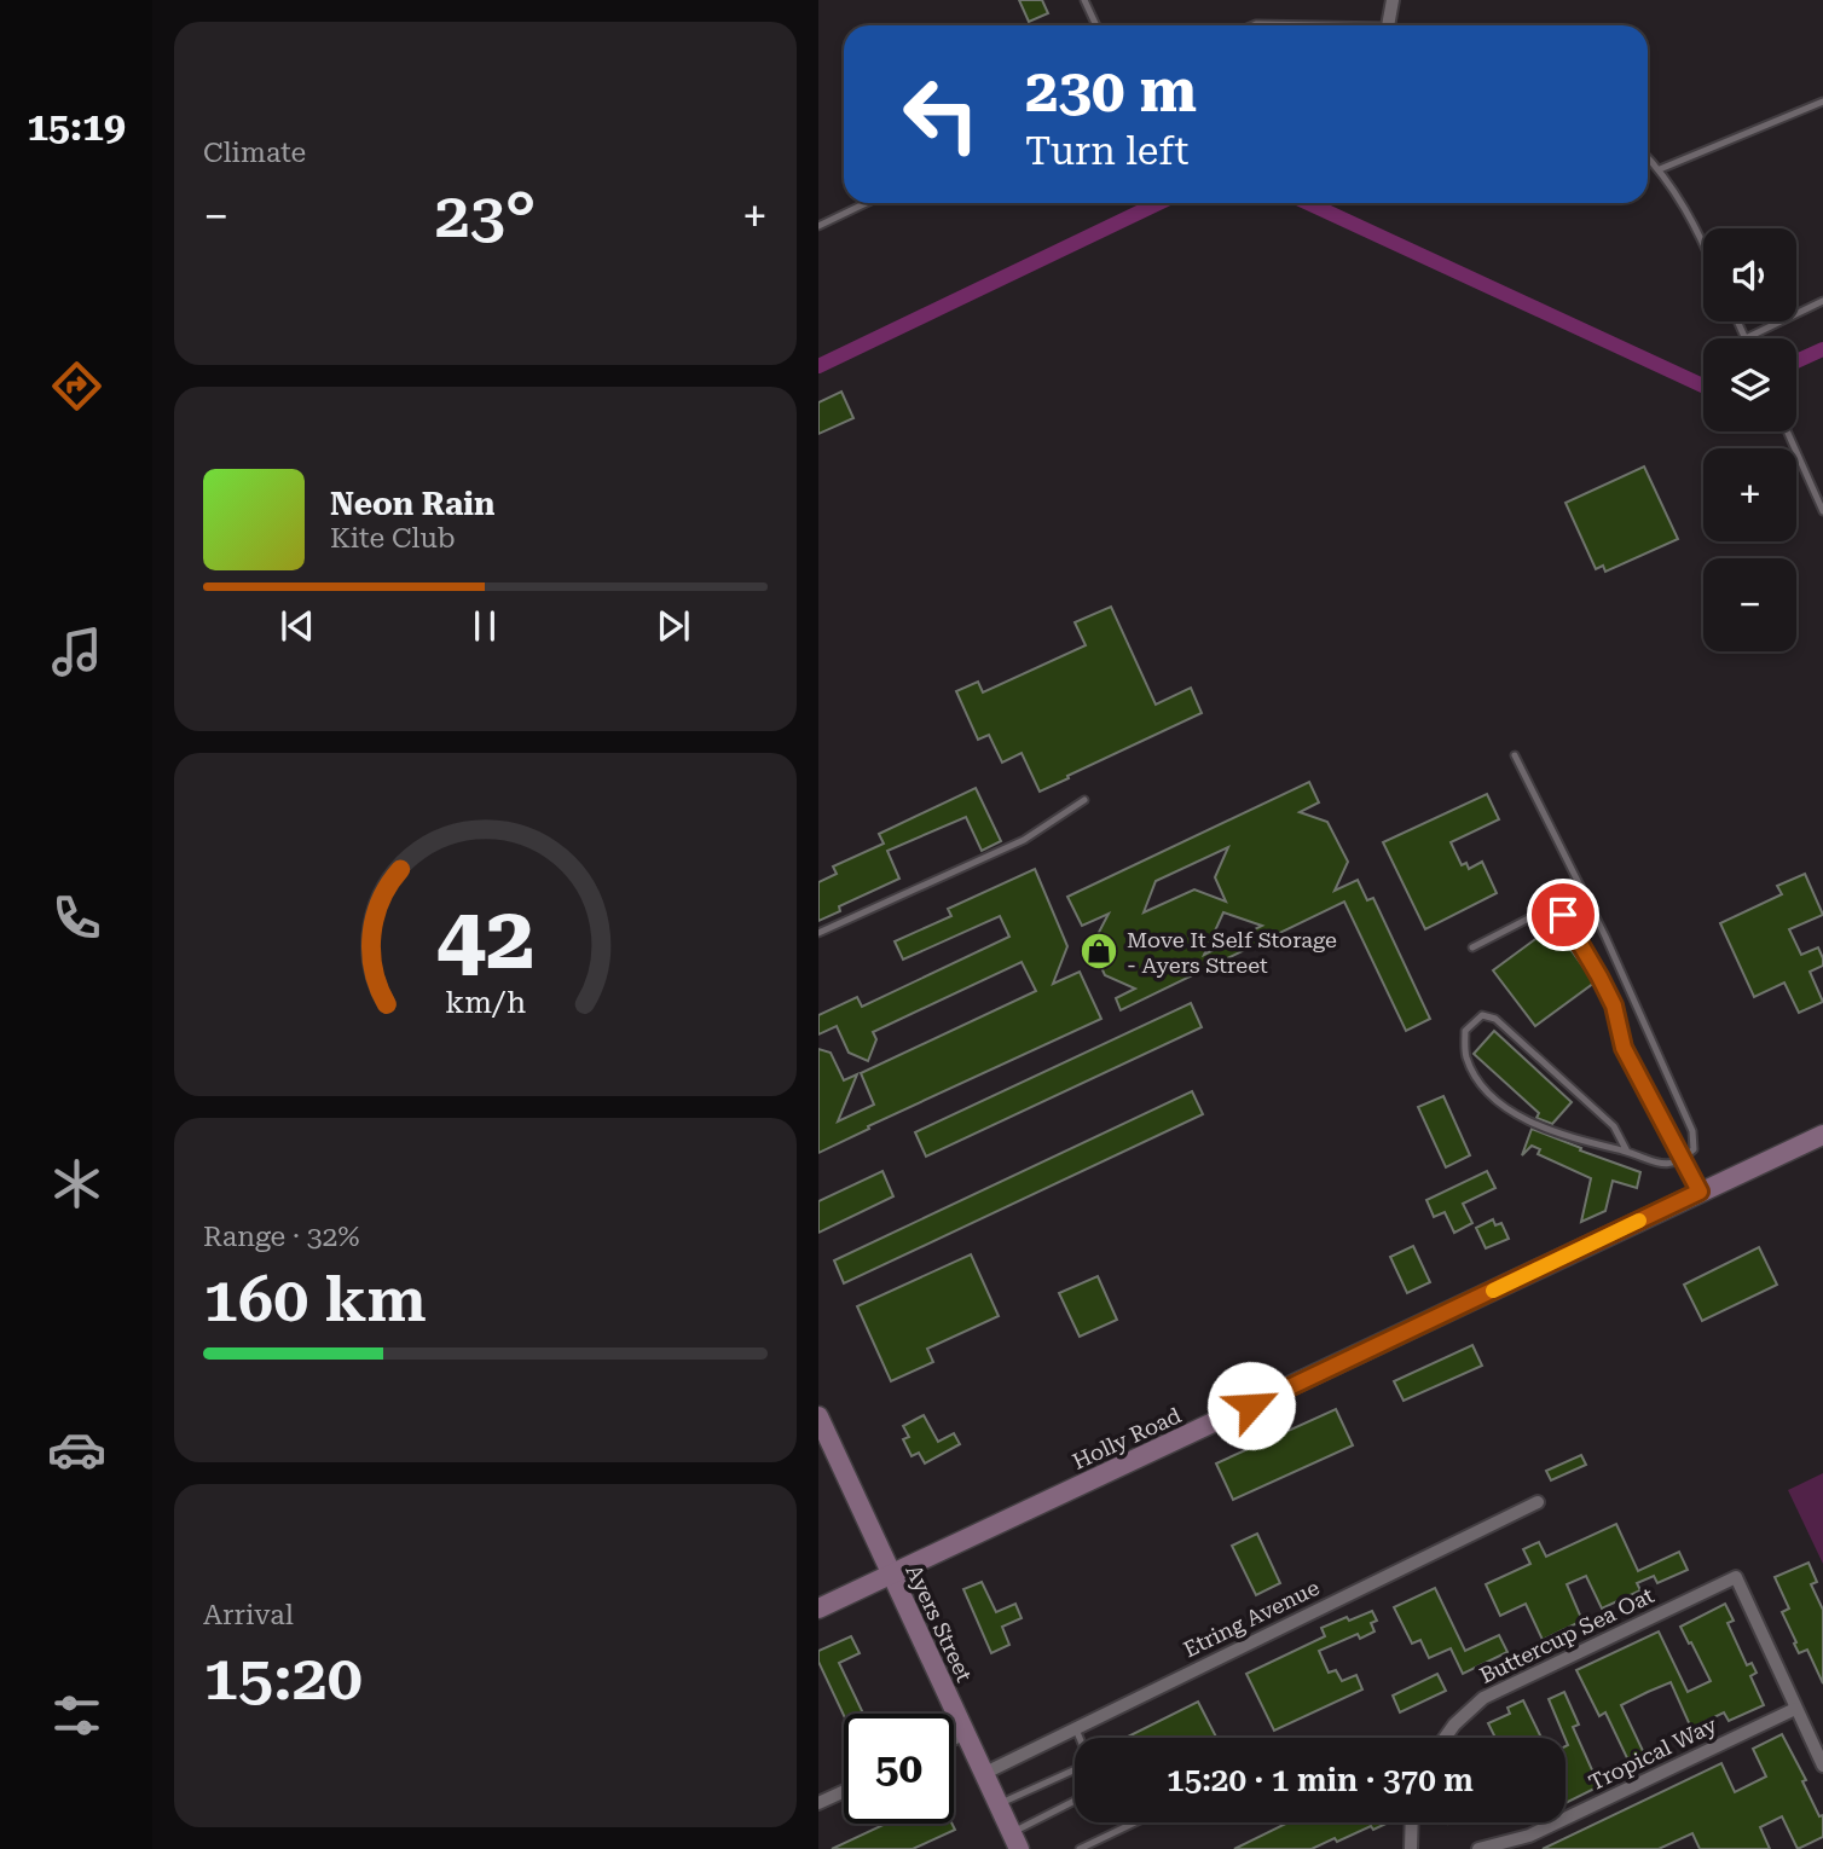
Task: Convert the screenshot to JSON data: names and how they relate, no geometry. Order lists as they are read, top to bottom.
{
  "streets": {
    "main road": ["Holly Road", "Ayers Street"],
    "street": ["Etring Avenue", "Buttercup Sea Oat", "Tropical Way"]
  },
  "crossings": [
    ["Holly Road", "Ayers Street"],
    ["Etring Avenue", "Ayers Street"],
    ["Buttercup Sea Oat", "Tropical Way"]
  ],
  "places": {
    "shop": ["Move It Self Storage - Ayers Street"]
  },
  "page": {
    "tabs": "15:19",
    "tile": [
      "Climate",
      ["Range · 32%", "160 km"],
      ["Arrival", "15:20"]
    ],
    "turn": ["230 m", "Turn left"],
    "heat": ["−", "23°", "+"],
    "map_buttons": ["+", "−"],
    "song": ["Neon Rain", "Kite Club"],
    "limit": "50",
    "trip": "15:20 · 1 min · 370 m",
    "gauge": ["42", "km/h"]
  }
}
